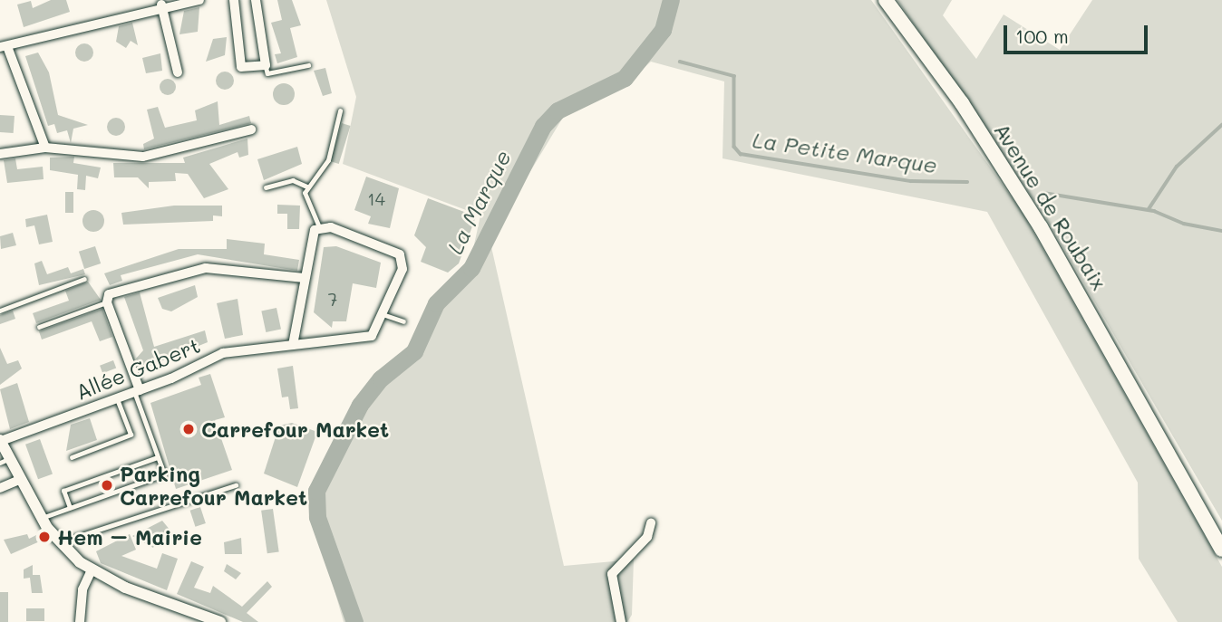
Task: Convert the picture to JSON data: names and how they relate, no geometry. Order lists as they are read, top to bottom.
{
  "streets": {
    "highway": ["Avenue de Roubaix"],
    "street": ["Allée Gabert"]
  },
  "water": ["La Petite Marque", "La Marque"],
  "places": ["Carrefour Market", "Parking Carrefour Market", "Hem – Mairie"],
  "house_numbers": ["14", "7"],
  "scale_bar": "100 m"
}
